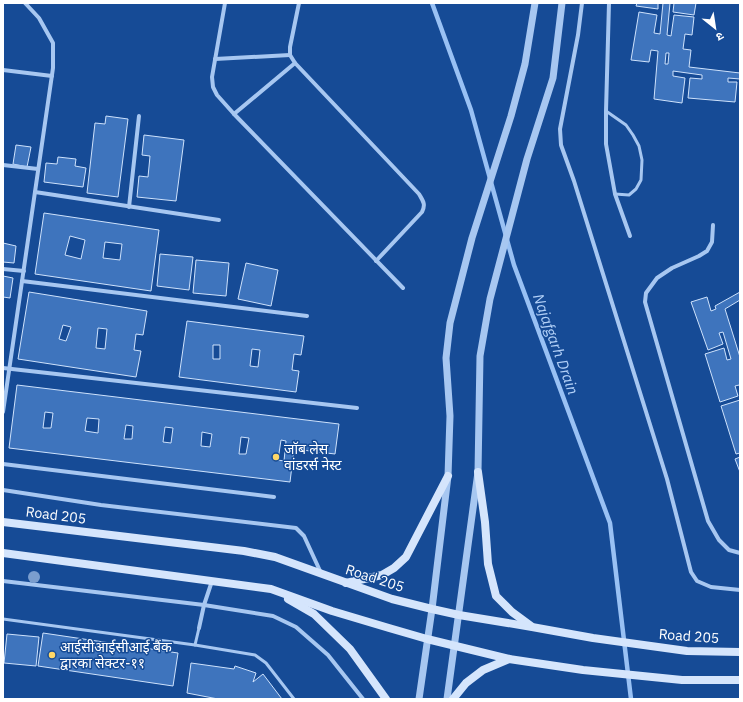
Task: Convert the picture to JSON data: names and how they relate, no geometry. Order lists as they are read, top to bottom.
{
  "streets": {
    "main road": ["Road 205"]
  },
  "water": ["Najafgarh Drain"],
  "places": ["जॉब लेस वांडरर्स नेस्ट", "आईसीआईसीआई बैंक द्वारका सेक्टर-११"],
  "north": "bottom right"
}
